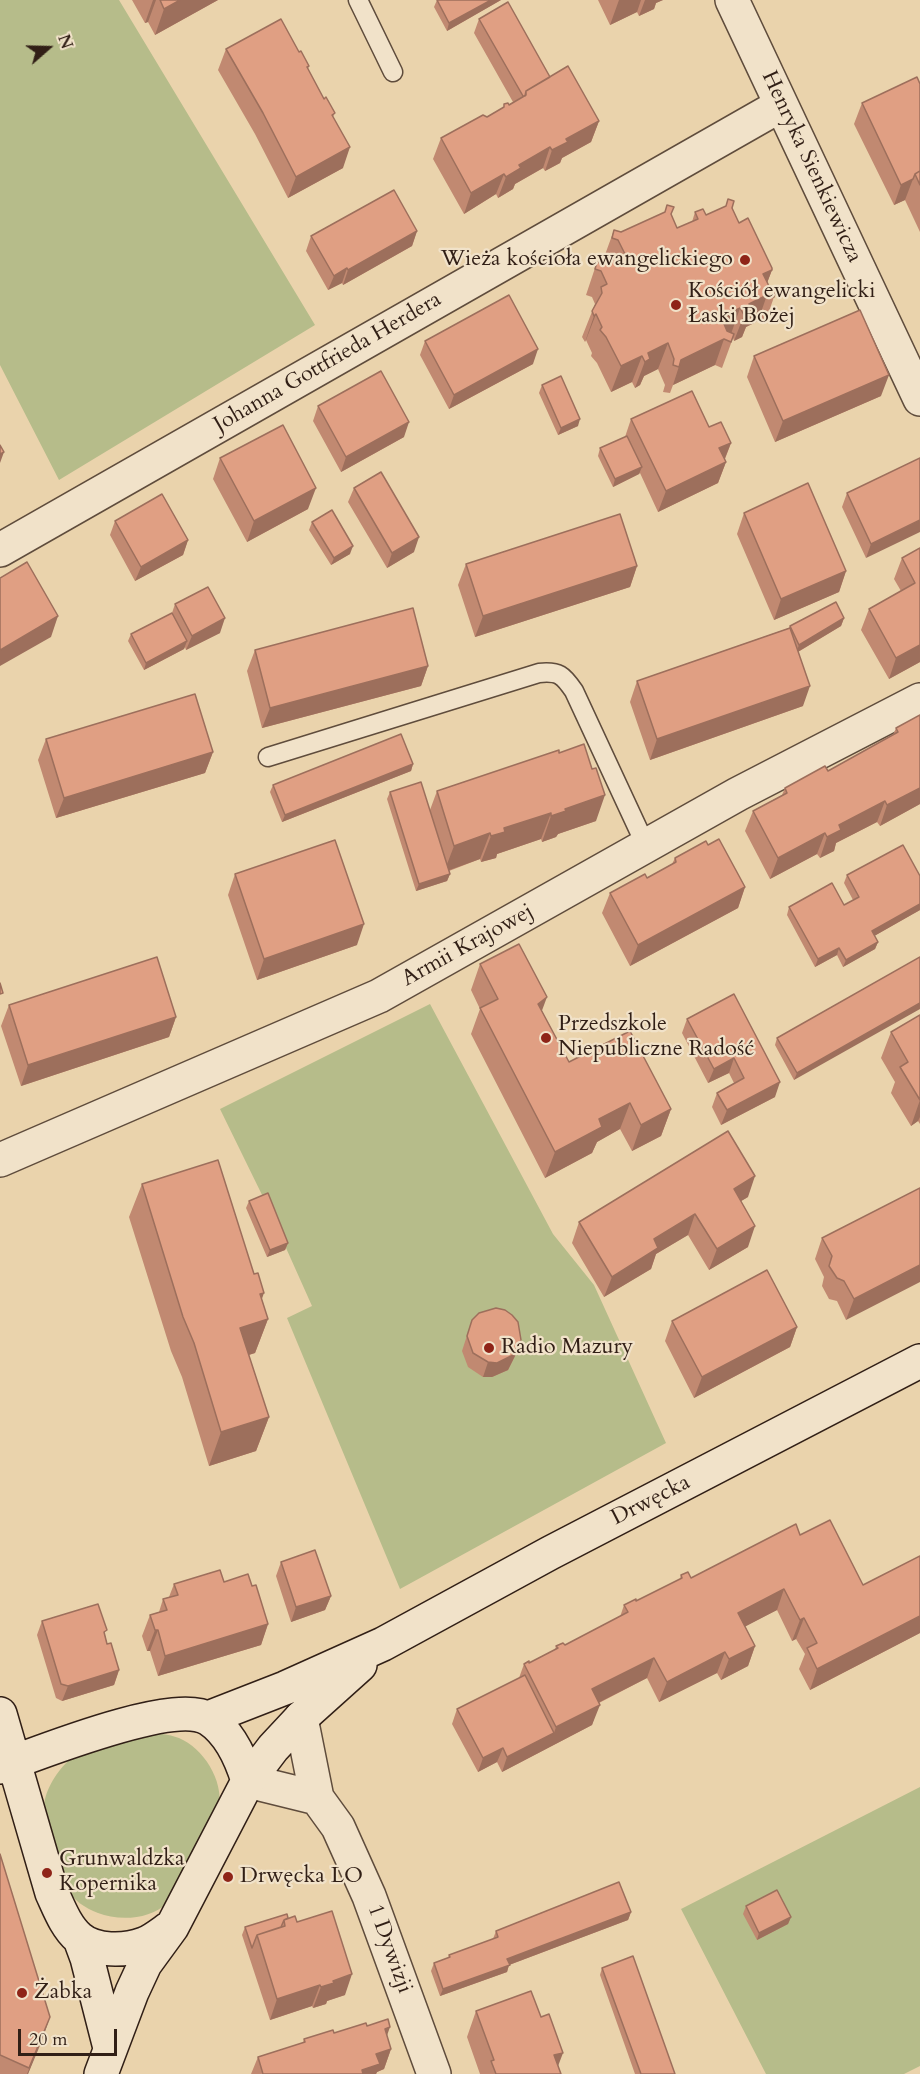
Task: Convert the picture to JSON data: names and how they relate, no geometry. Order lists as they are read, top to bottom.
{
  "streets": {
    "street": [
      "Henryka Sienkiewicza",
      "Johanna Gottfrieda Herdera",
      "Armii Krajowej",
      "Drwęcka",
      "1 Dywizji"
    ]
  },
  "crossings": [
    ["Henryka Sienkiewicza", "Johanna Gottfrieda Herdera"],
    ["Drwęcka", "1 Dywizji"]
  ],
  "places": [
    "Wieża kościoła ewangelickiego",
    "Kościół ewangelicki Łaski Bożej",
    "Przedszkole Niepubliczne Radość",
    "Radio Mazury",
    "Grunwaldzka Kopernika",
    "Drwęcka LO",
    "Żabka"
  ],
  "scale_bar": "20 m",
  "north": "right"
}
